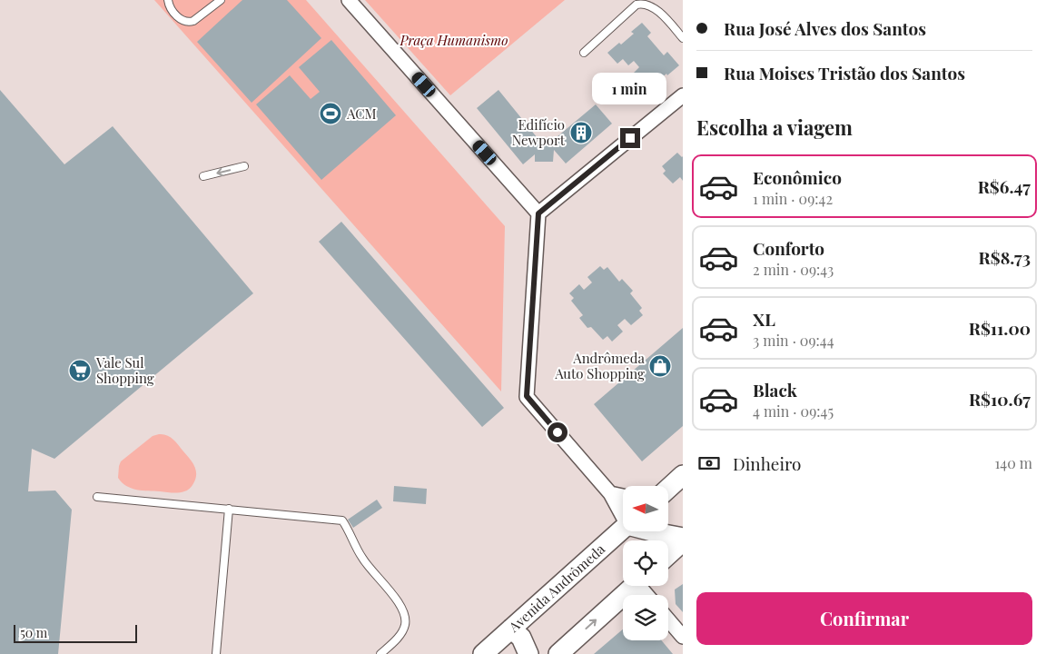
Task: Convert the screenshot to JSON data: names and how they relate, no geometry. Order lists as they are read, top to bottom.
{
  "streets": {
    "main road": ["Avenida Andrômeda"]
  },
  "parks": ["Praça Humanismo"],
  "places": {
    "sports": ["ACM"],
    "building": ["Edifício Newport"],
    "shop": ["Andrômeda Auto Shopping"],
    "supermarket": ["Vale Sul Shopping"]
  },
  "scale_bar": "50 m",
  "north": "left",
  "page": {
    "banner": ["Rua José Alves dos Santos", "Rua Moises Tristão dos Santos"],
    "bubble": "1 min",
    "heading": "Escolha a viagem",
    "list": [
      {
        "name": "Econômico",
        "note": "1 min · 09:42",
        "value": "R$6.47"
      },
      {
        "name": "Conforto",
        "note": "2 min · 09:43",
        "value": "R$8.73"
      },
      {
        "name": "XL",
        "note": "3 min · 09:44",
        "value": "R$11.00"
      },
      {
        "name": "Black",
        "note": "4 min · 09:45",
        "value": "R$10.67"
      }
    ],
    "pay": ["Dinheiro", "140 m"],
    "buttons": "Confirmar",
    "scale": "50 m"
  }
}
